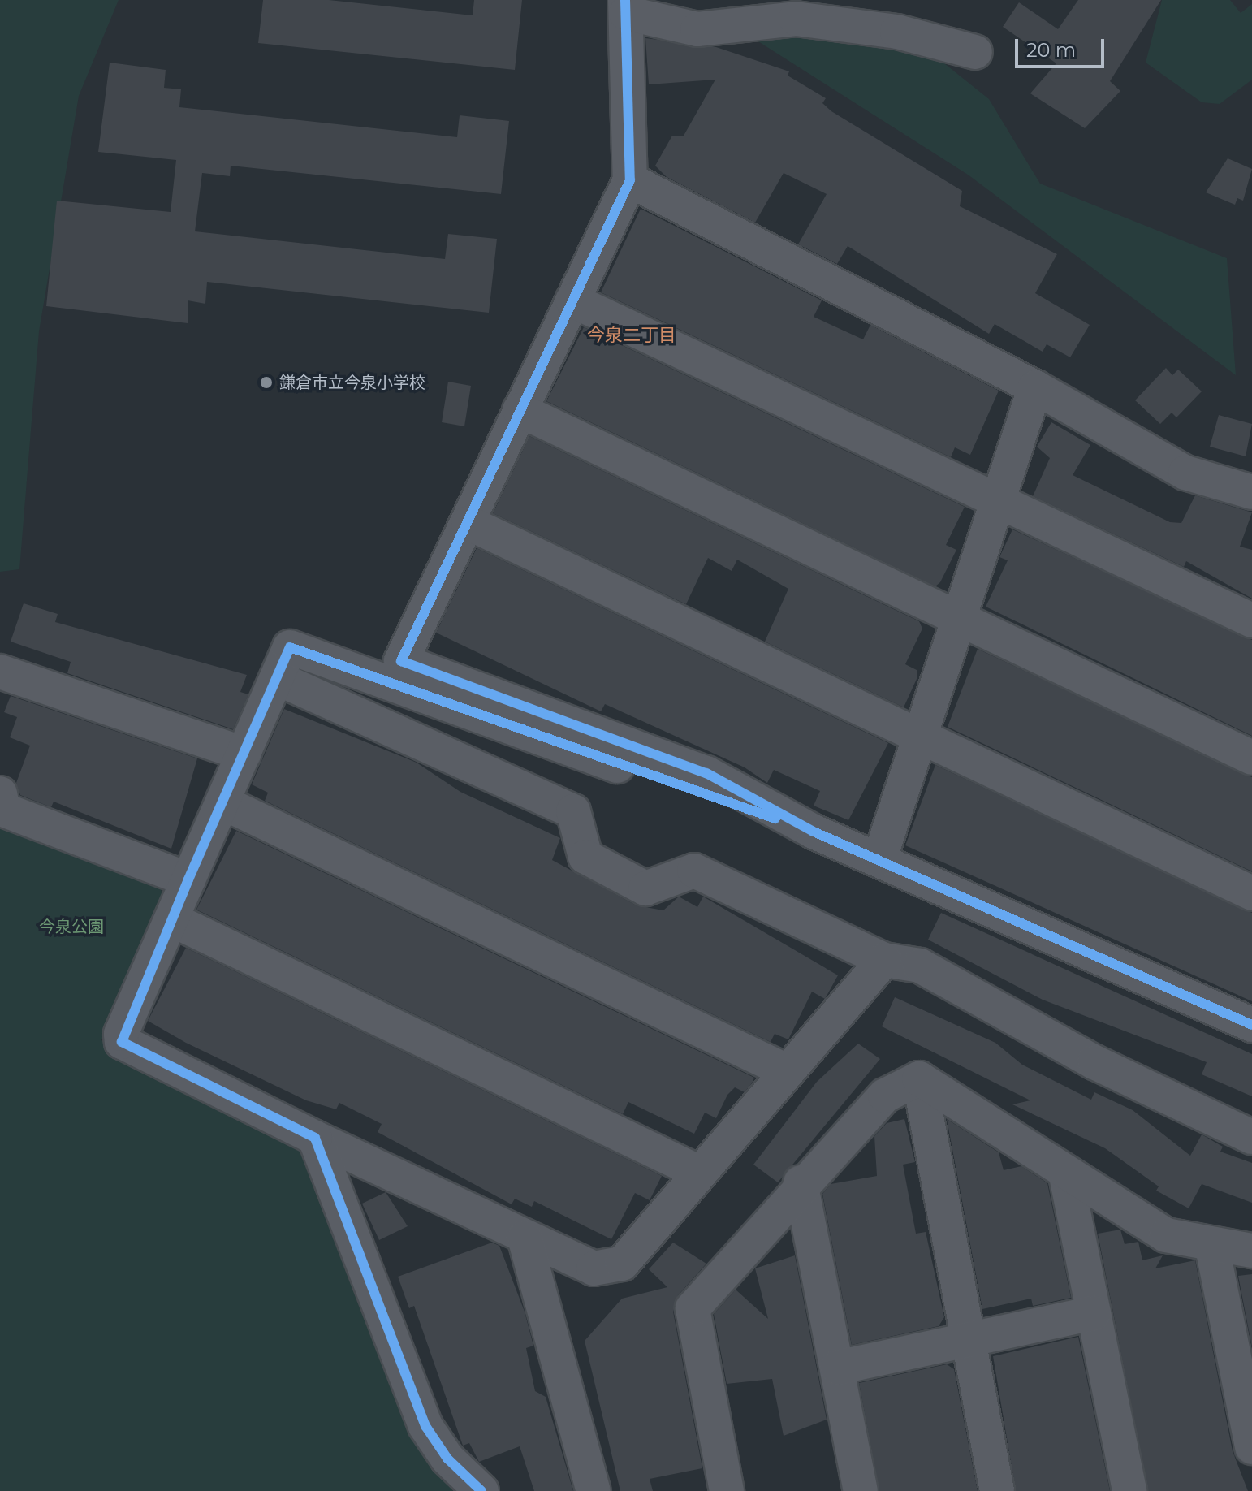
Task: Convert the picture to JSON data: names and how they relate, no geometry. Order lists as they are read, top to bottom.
{
  "districts": ["今泉二丁目"],
  "parks": ["今泉公園"],
  "places": ["鎌倉市立今泉小学校"],
  "scale_bar": "20 m"
}
